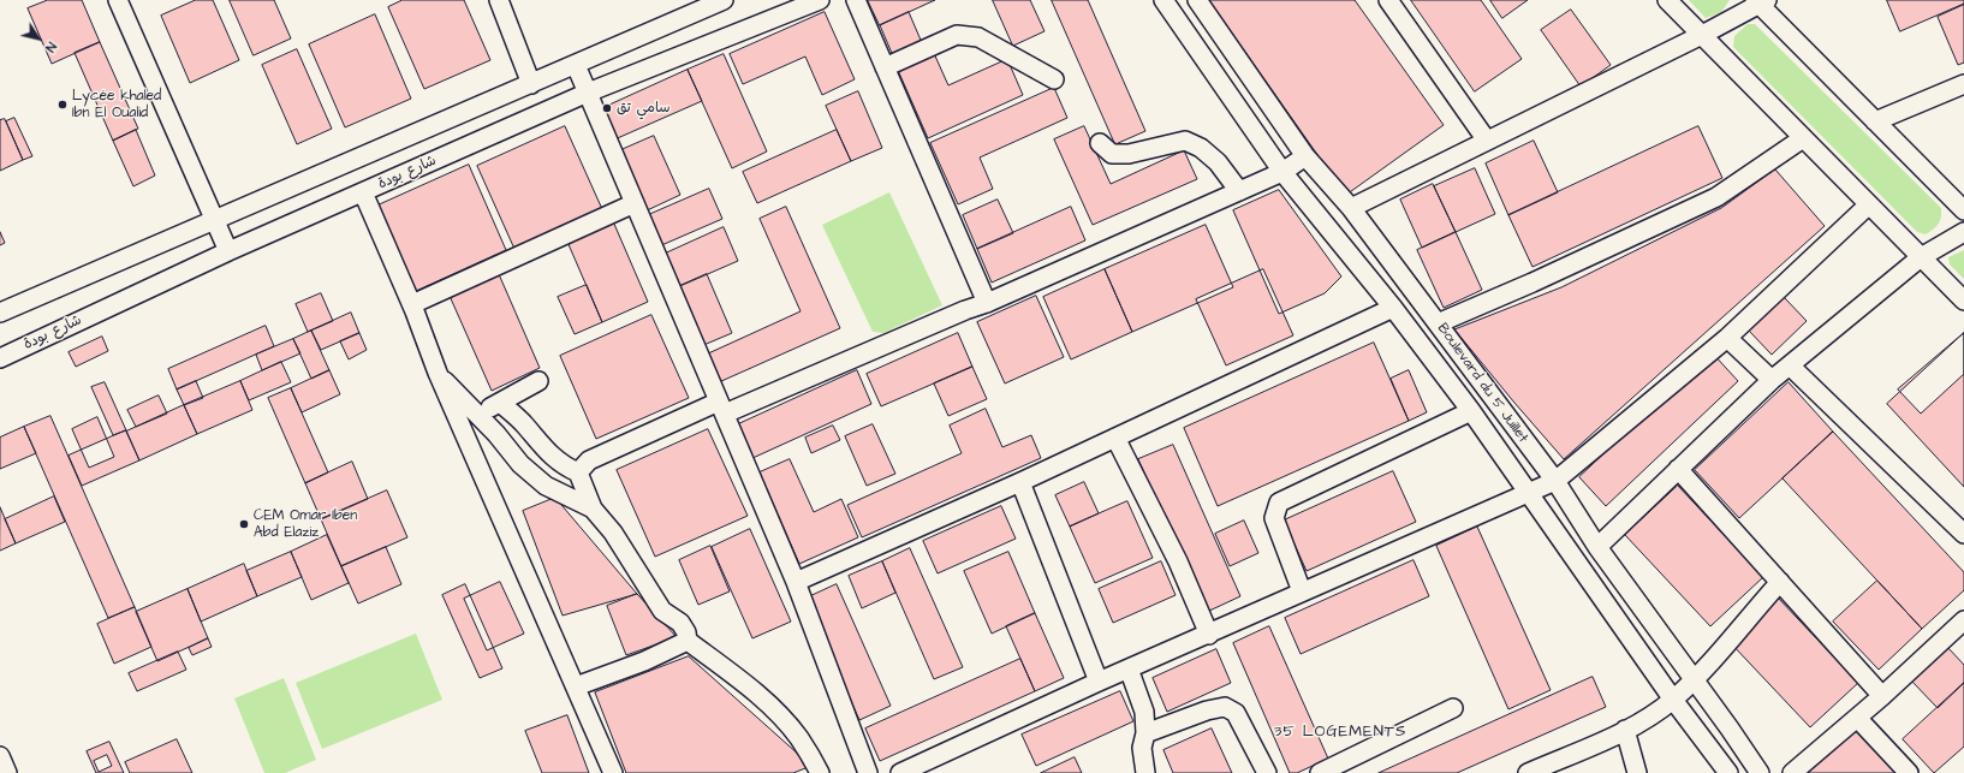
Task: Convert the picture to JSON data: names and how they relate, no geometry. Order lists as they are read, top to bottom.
{
  "streets": {
    "street": ["شارع بودة", "Boulevard du 5 Juillet"]
  },
  "districts": ["35 LOGEMENTS"],
  "places": ["Lycée khaled Ibn El Oualid", "سامي تق", "CEM Omar Iben Abd Elaziz"],
  "north": "bottom right"
}
